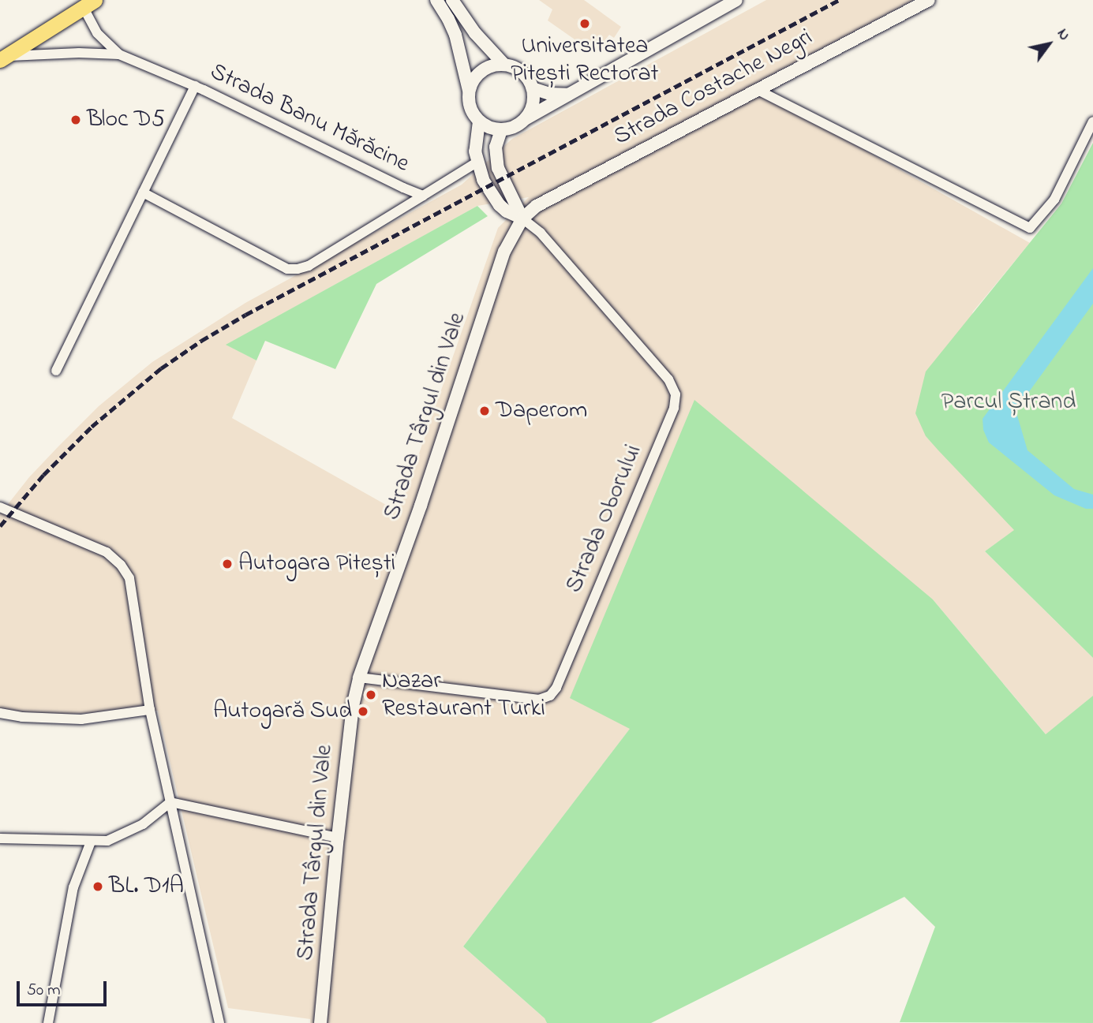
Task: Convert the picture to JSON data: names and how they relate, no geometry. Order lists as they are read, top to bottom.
{
  "streets": {
    "main road": ["Strada Costache Negri", "Strada Târgul din Vale"],
    "street": ["Strada Banu Mărăcine", "Strada Oborului"]
  },
  "crossings": [
    ["Strada Costache Negri", "Strada Târgul din Vale"],
    ["Strada Costache Negri", "Strada Oborului"],
    ["Strada Târgul din Vale", "Strada Oborului"]
  ],
  "parks": ["Parcul Ștrand"],
  "places": [
    "Universitatea Pitești Rectorat",
    "Bloc D5",
    "Daperom",
    "Autogara Pitești",
    "Nazar Restaurant Turki",
    "Autogară Sud",
    "BL. D1A"
  ],
  "scale_bar": "50 m",
  "north": "top right"
}
